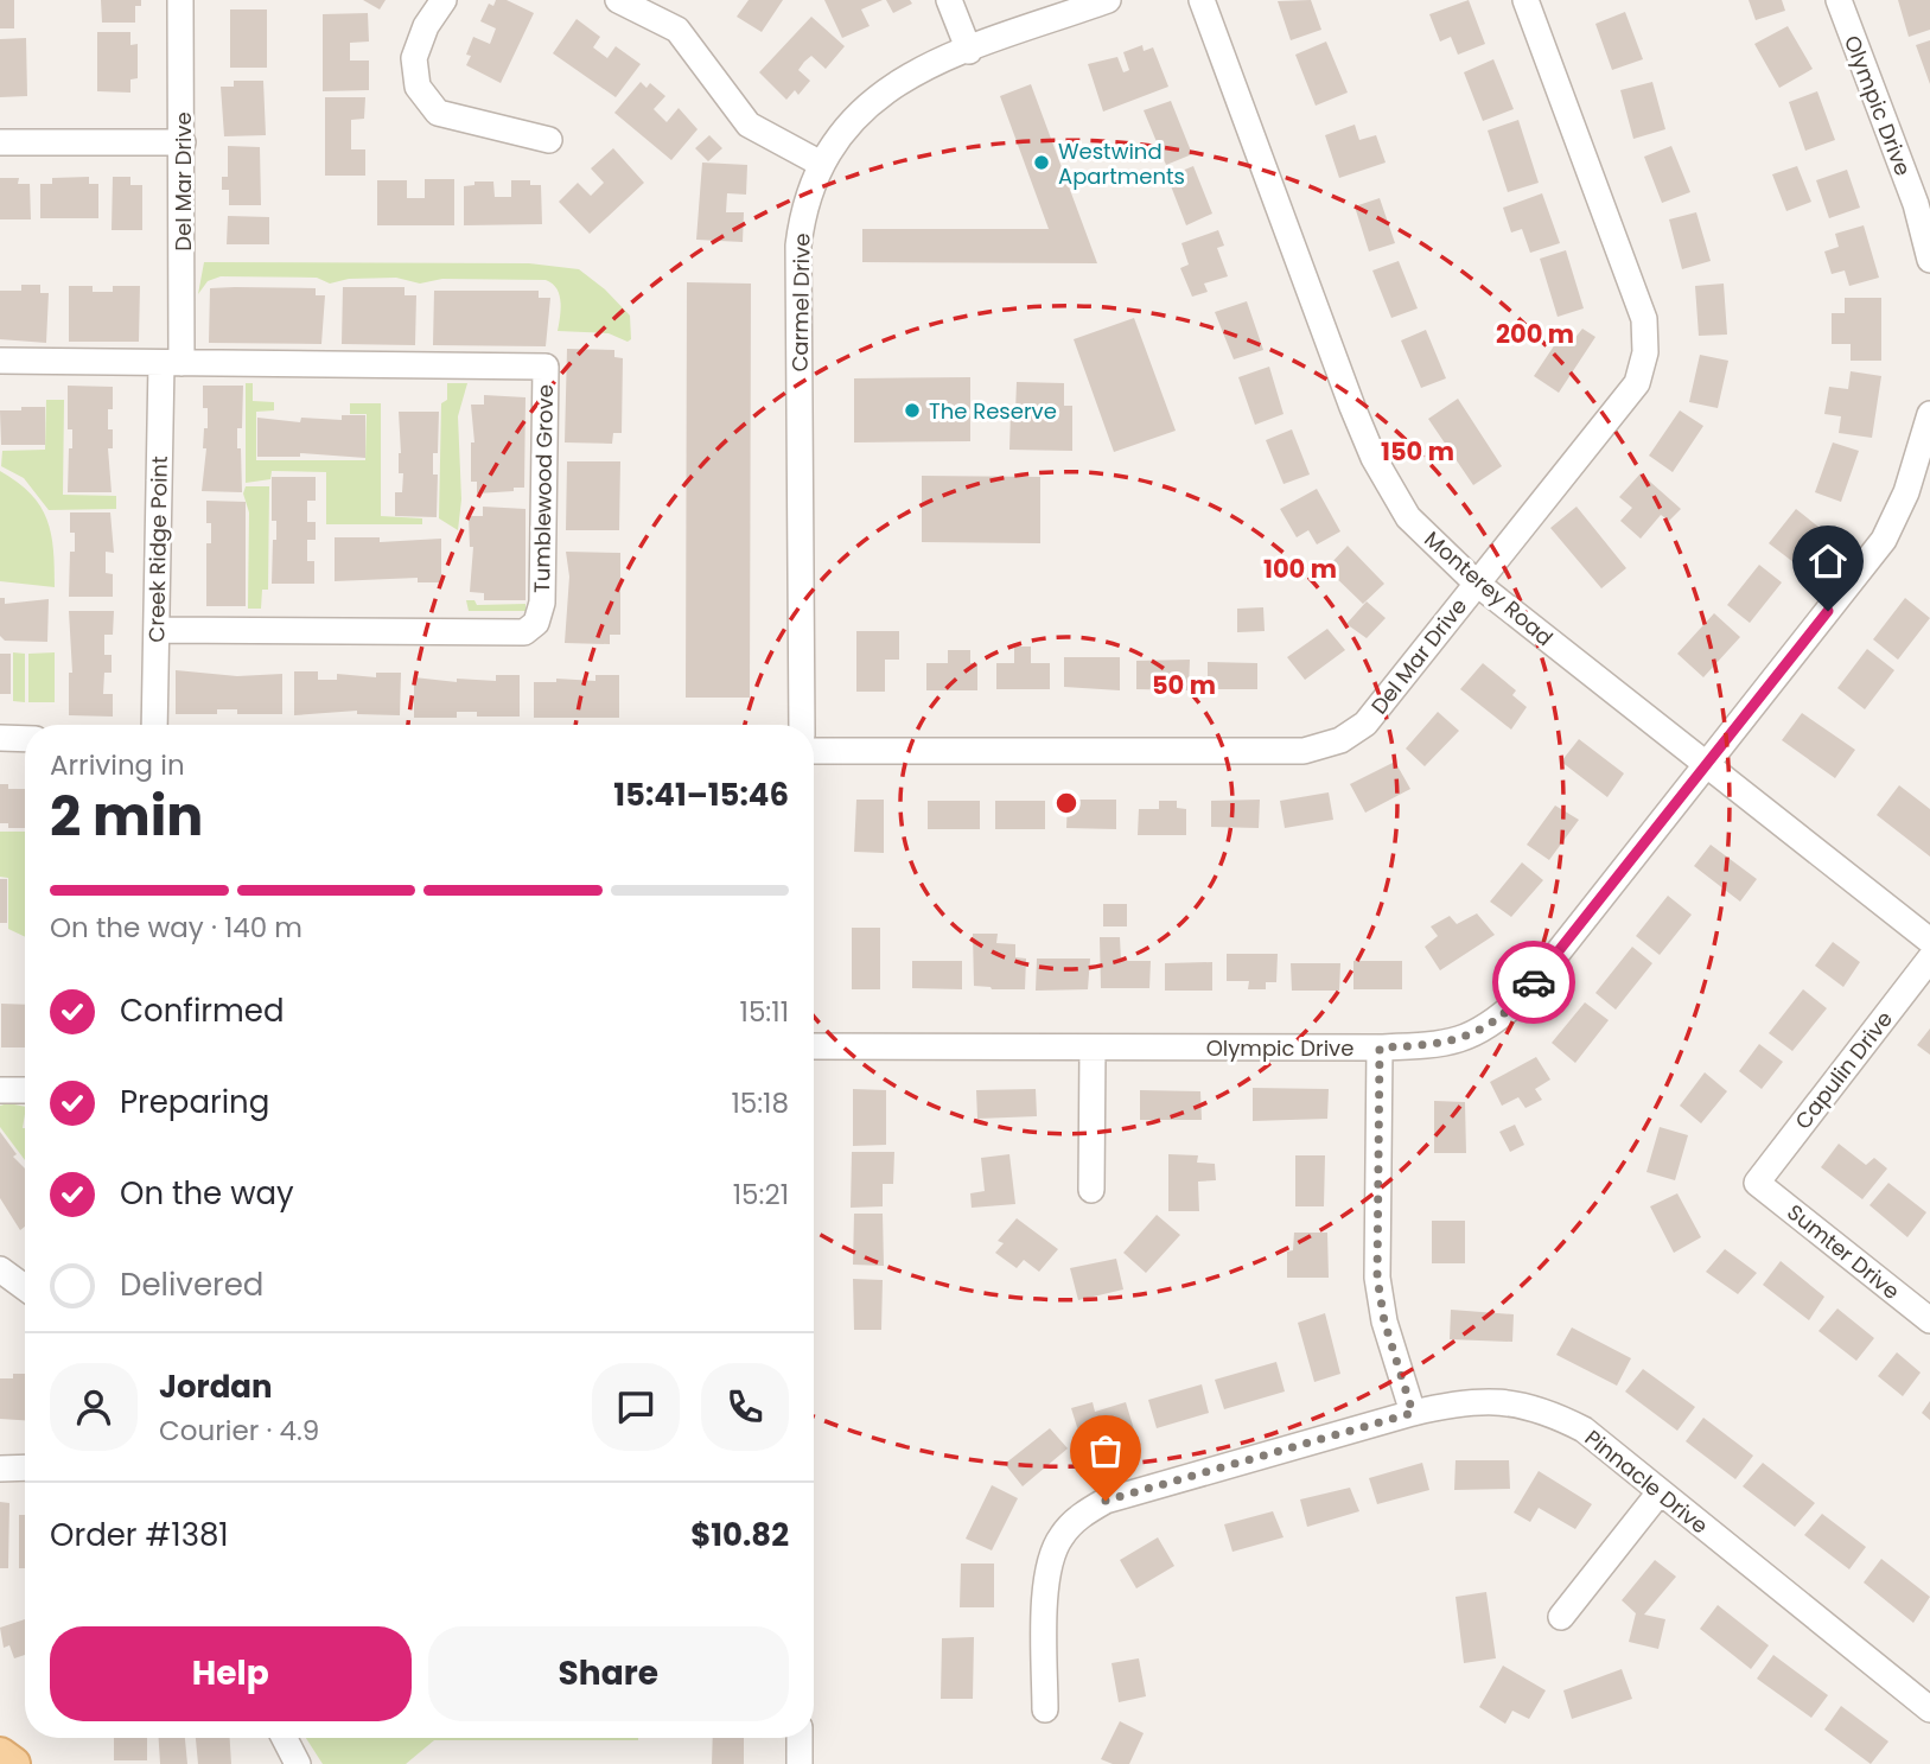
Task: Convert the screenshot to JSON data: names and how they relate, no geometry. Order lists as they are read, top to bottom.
{
  "streets": {
    "street": [
      "Olympic Drive",
      "Del Mar Drive",
      "Carmel Drive",
      "Tumblewood Grove",
      "Creek Ridge Point",
      "Monterey Road",
      "Capulin Drive",
      "Sumter Drive",
      "Pinnacle Drive"
    ]
  },
  "crossings": [
    ["Olympic Drive", "Monterey Road"],
    ["Del Mar Drive", "Tumblewood Grove"],
    ["Del Mar Drive", "Creek Ridge Point"],
    ["Del Mar Drive", "Monterey Road"],
    ["Tumblewood Grove", "Creek Ridge Point"],
    ["Capulin Drive", "Sumter Drive"]
  ],
  "places": ["Westwind Apartments", "The Reserve"],
  "page": {
    "heading": ["2 min", "Arriving in", "15:41–15:46"],
    "panel": [
      "Jordan",
      "Courier · 4.9",
      "Order #1381",
      "$10.82"
    ],
    "bar": "On the way · 140 m",
    "list": [
      ["Confirmed", "15:11"],
      ["Preparing", "15:18"],
      ["On the way", "15:21"],
      "Delivered"
    ],
    "buttons": ["Help", "Share"]
  },
  "rings": [
    "200 m",
    "150 m",
    "100 m",
    "50 m"
  ]
}
